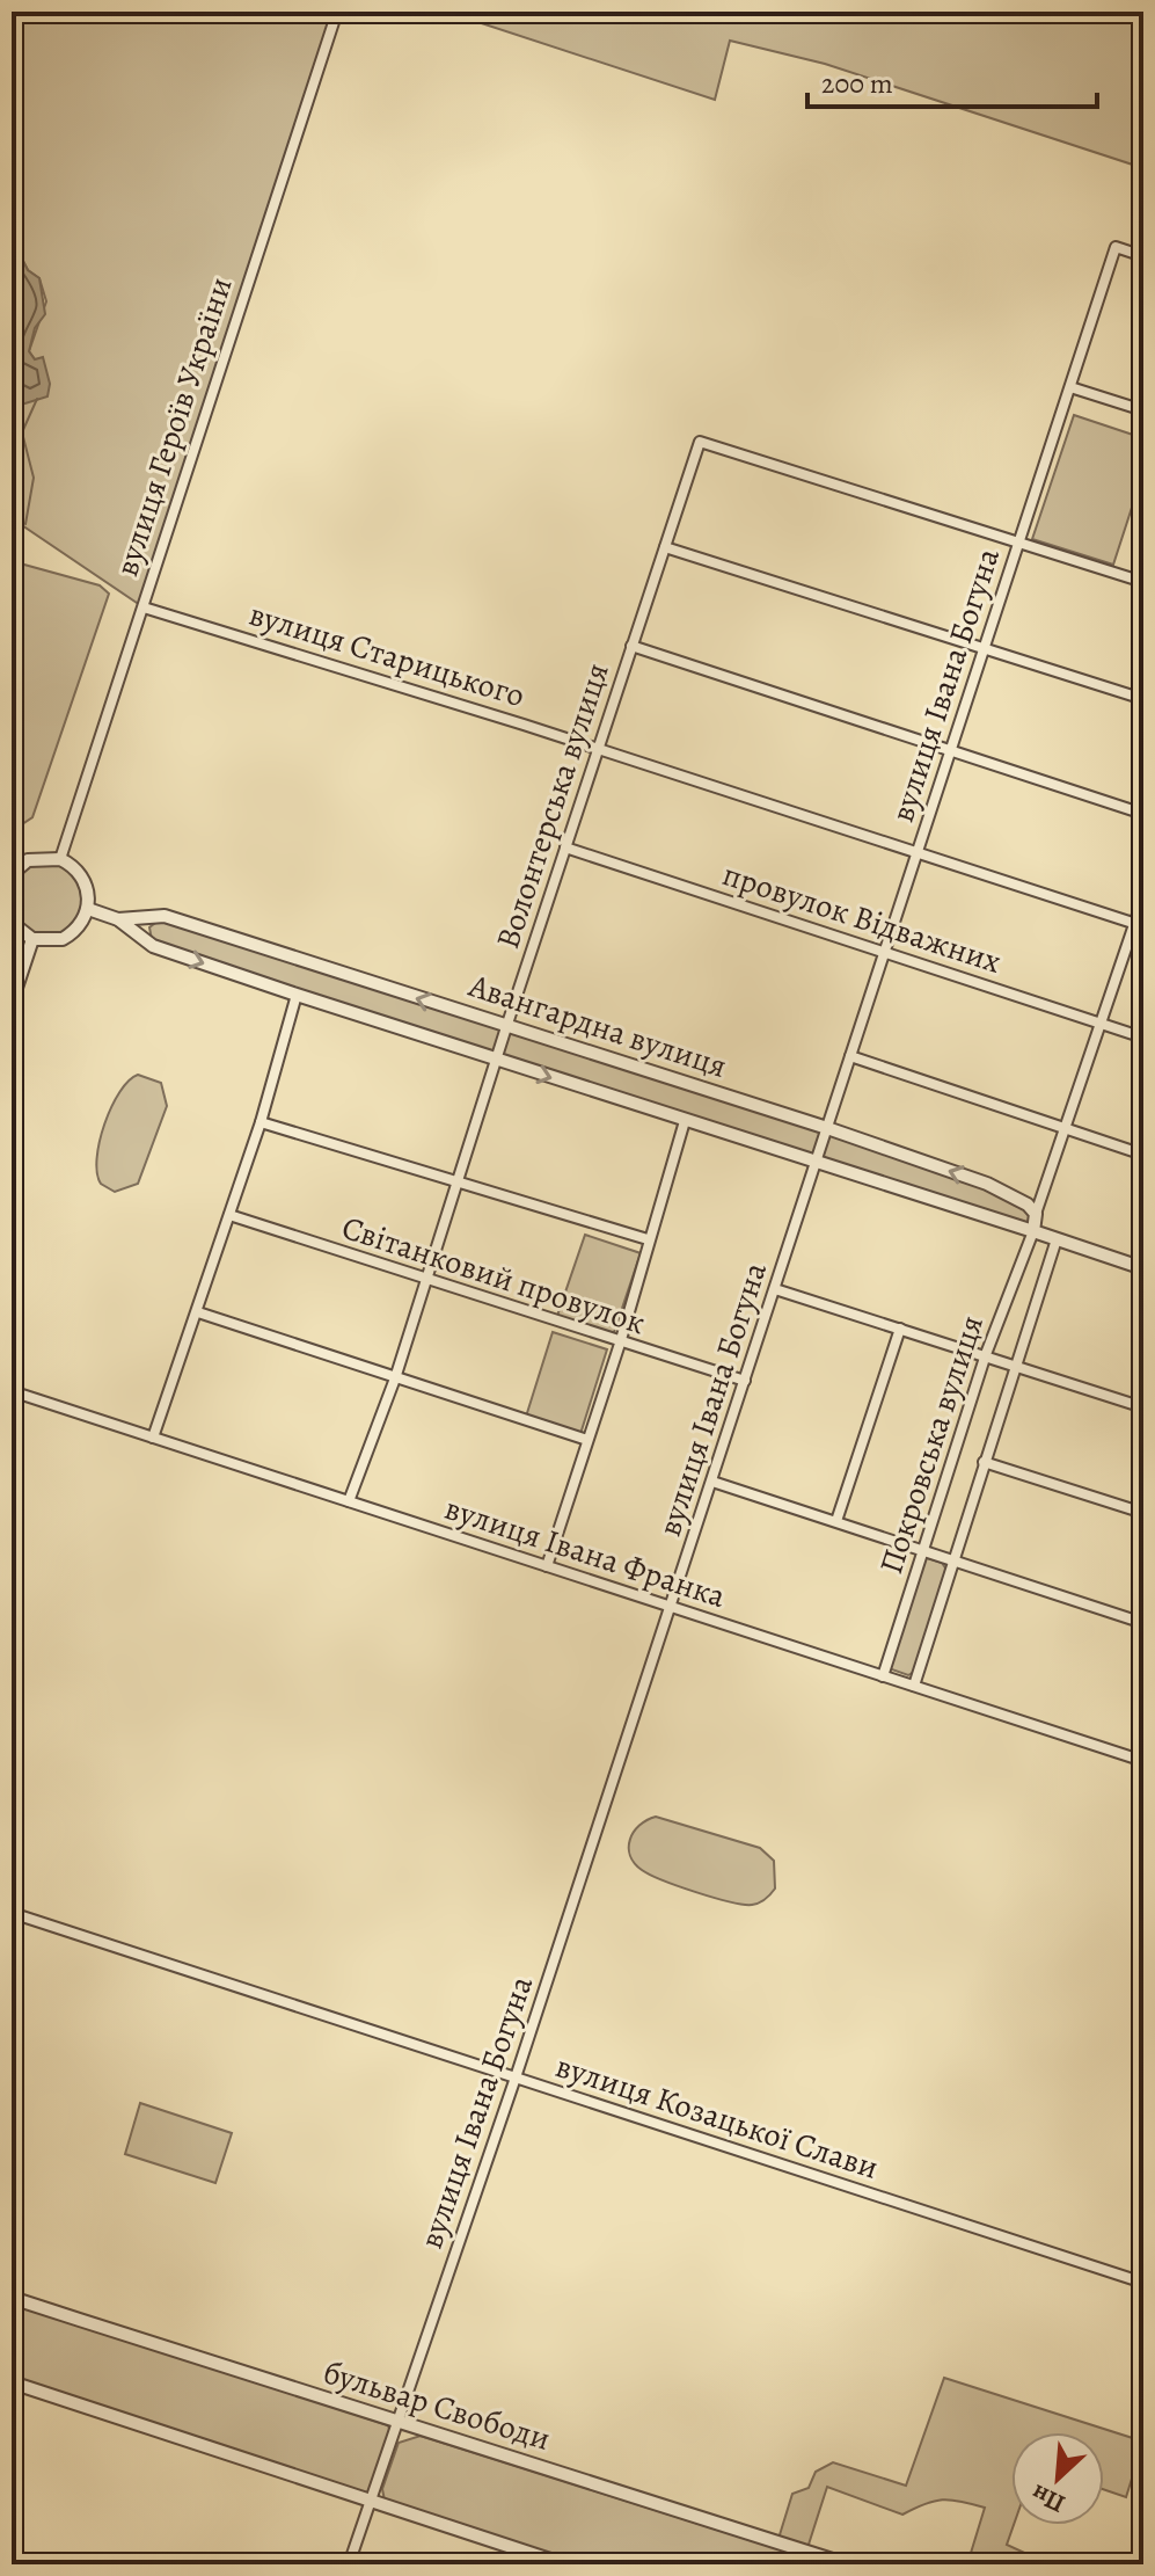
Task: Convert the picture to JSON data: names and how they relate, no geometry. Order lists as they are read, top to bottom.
{
  "streets": {
    "street": [
      "вулиця Героїв України",
      "вулиця Старицького",
      "вулиця Івана Богуна",
      "Волонтерська вулиця",
      "провулок Відважних",
      "Авангардна вулиця",
      "Світанковий провулок",
      "Покровська вулиця",
      "вулиця Івана Франка",
      "вулиця Козацької Слави",
      "бульвар Свободи"
    ]
  },
  "crossings": [
    ["вулиця Героїв України", "вулиця Старицького"],
    ["вулиця Старицького", "вулиця Івана Богуна"],
    ["вулиця Старицького", "Волонтерська вулиця"],
    ["вулиця Івана Богуна", "Волонтерська вулиця"],
    ["вулиця Івана Богуна", "провулок Відважних"],
    ["вулиця Івана Богуна", "Авангардна вулиця"],
    ["вулиця Івана Богуна", "Світанковий провулок"],
    ["вулиця Івана Богуна", "вулиця Івана Франка"],
    ["вулиця Івана Богуна", "вулиця Козацької Слави"],
    ["вулиця Івана Богуна", "бульвар Свободи"],
    ["Волонтерська вулиця", "провулок Відважних"],
    ["Волонтерська вулиця", "Авангардна вулиця"],
    ["Волонтерська вулиця", "Світанковий провулок"],
    ["Волонтерська вулиця", "вулиця Івана Франка"],
    ["Авангардна вулиця", "Покровська вулиця"],
    ["Покровська вулиця", "вулиця Івана Франка"]
  ],
  "scale_bar": "200 m",
  "north": "bottom left"
}
